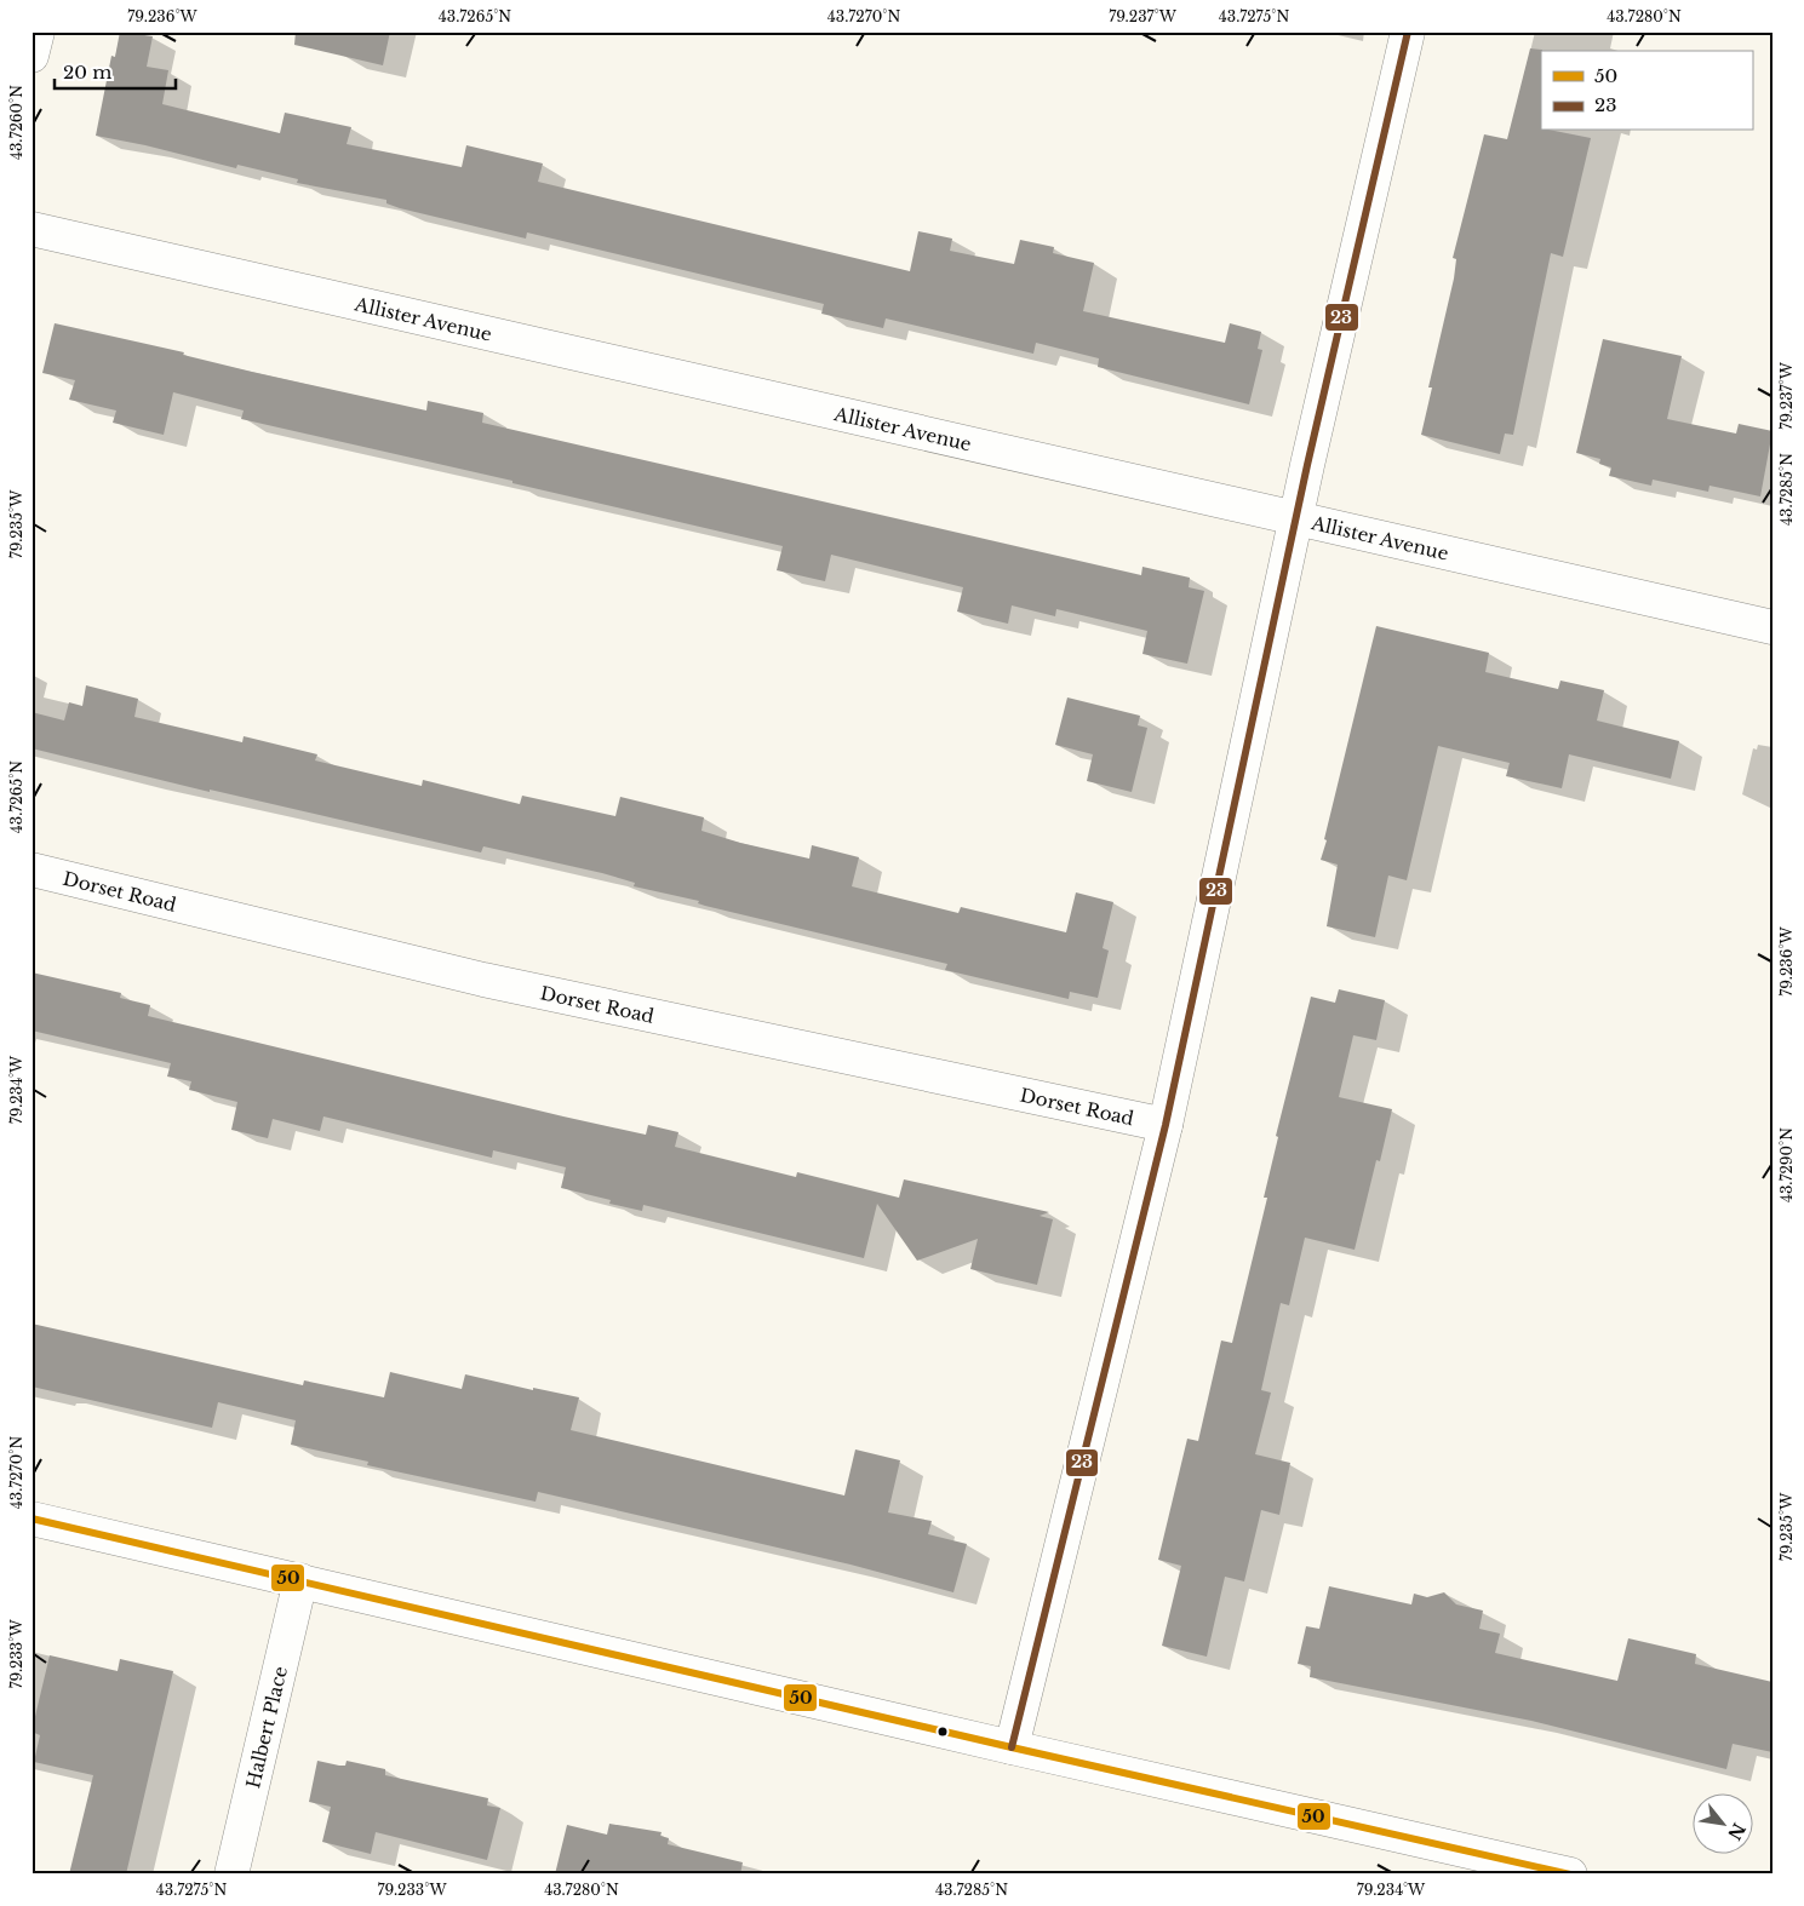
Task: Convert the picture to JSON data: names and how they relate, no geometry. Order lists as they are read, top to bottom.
{
  "streets": {
    "street": ["Allister Avenue", "Dorset Road", "Halbert Place"]
  },
  "lines": ["transit line 23", "transit line 50"],
  "legend": ["50", "23"],
  "scale_bar": "20 m",
  "north": "bottom right",
  "coordinates": [
    "79.236°W",
    "43.7265°N",
    "43.7270°N",
    "79.237°W",
    "43.7275°N",
    "43.7280°N",
    "43.7260°N",
    "43.7285°N",
    "79.235°W",
    "79.234°W",
    "43.7290°N",
    "79.233°W"
  ]
}
